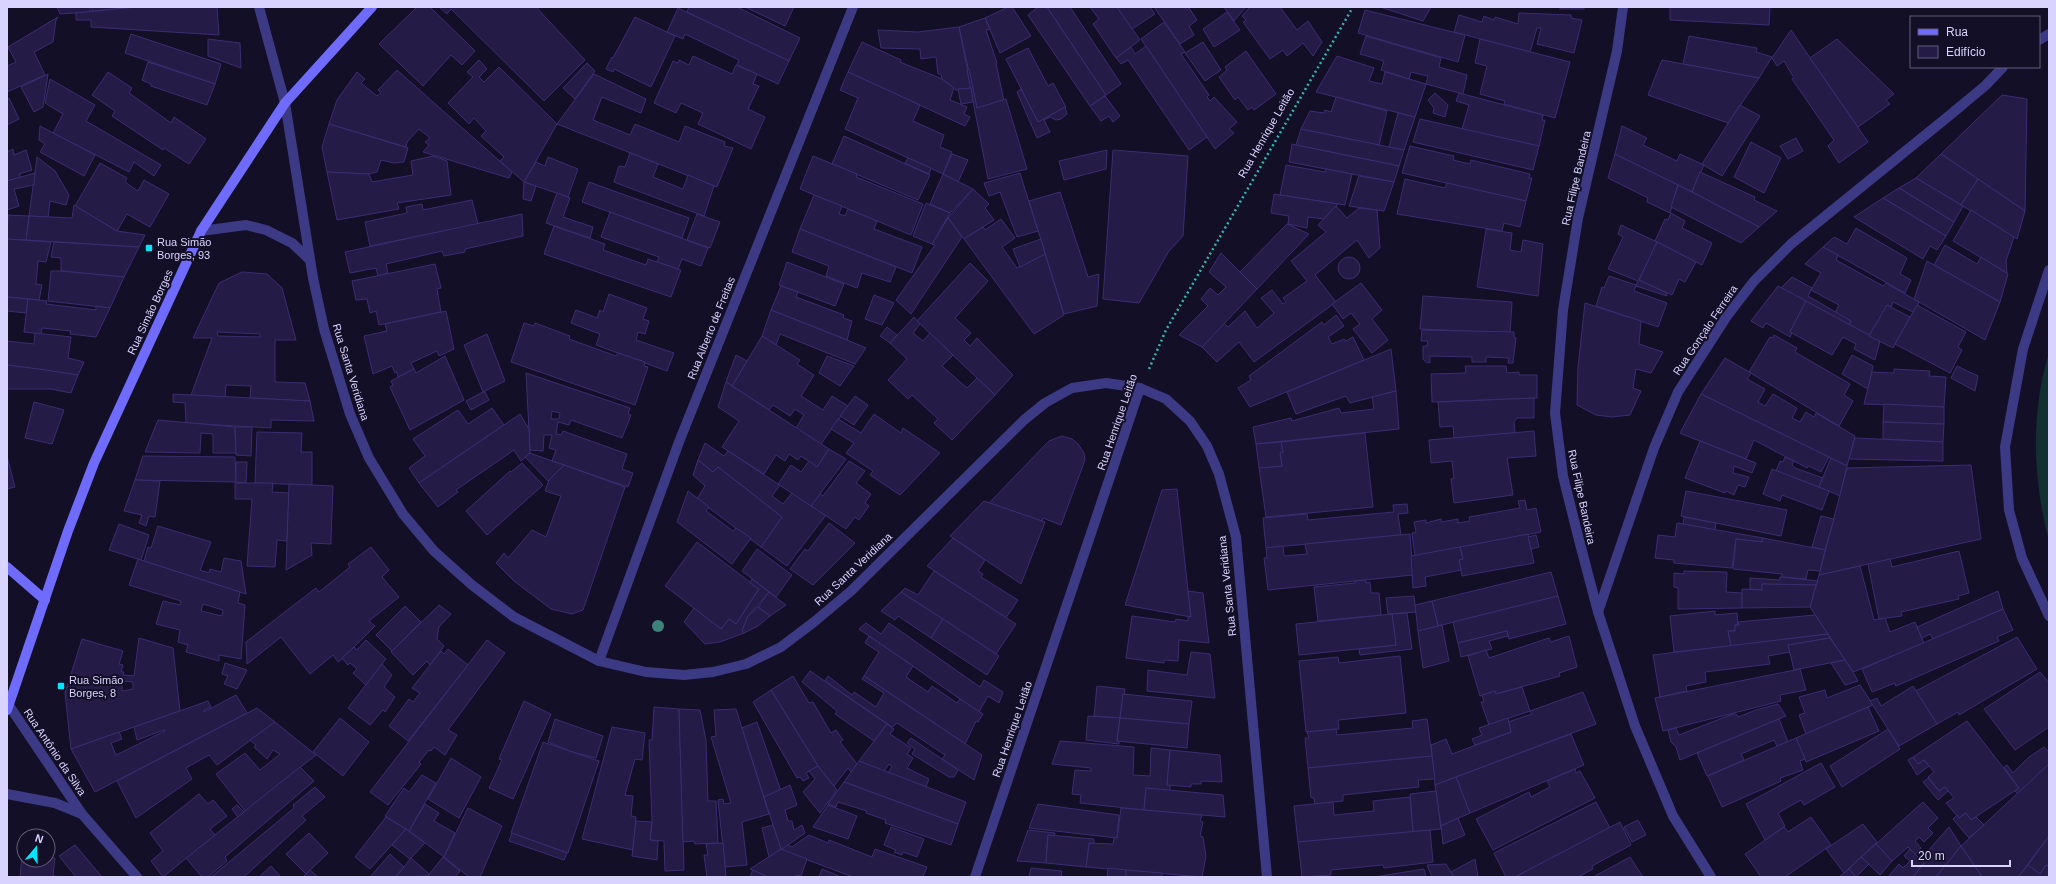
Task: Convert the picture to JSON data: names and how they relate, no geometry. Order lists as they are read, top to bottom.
{
  "streets": {
    "street": [
      "Rua Henrique Leitão",
      "Rua Filipe Bandeira",
      "Rua Simão Borges",
      "Rua Alberto de Freitas",
      "Rua Gonçalo Ferreira",
      "Rua Santa Veridiana",
      "Rua Antônio da Silva"
    ]
  },
  "crossings": [
    ["Rua Henrique Leitão", "Rua Santa Veridiana"],
    ["Rua Filipe Bandeira", "Rua Gonçalo Ferreira"],
    ["Rua Simão Borges", "Rua Santa Veridiana"],
    ["Rua Simão Borges", "Rua Antônio da Silva"],
    ["Rua Alberto de Freitas", "Rua Santa Veridiana"]
  ],
  "places": {
    "transit": ["Rua Simão Borges, 93", "Rua Simão Borges, 8"]
  },
  "legend": ["Rua", "Edifício"],
  "scale_bar": "20 m",
  "north": "top"
}
